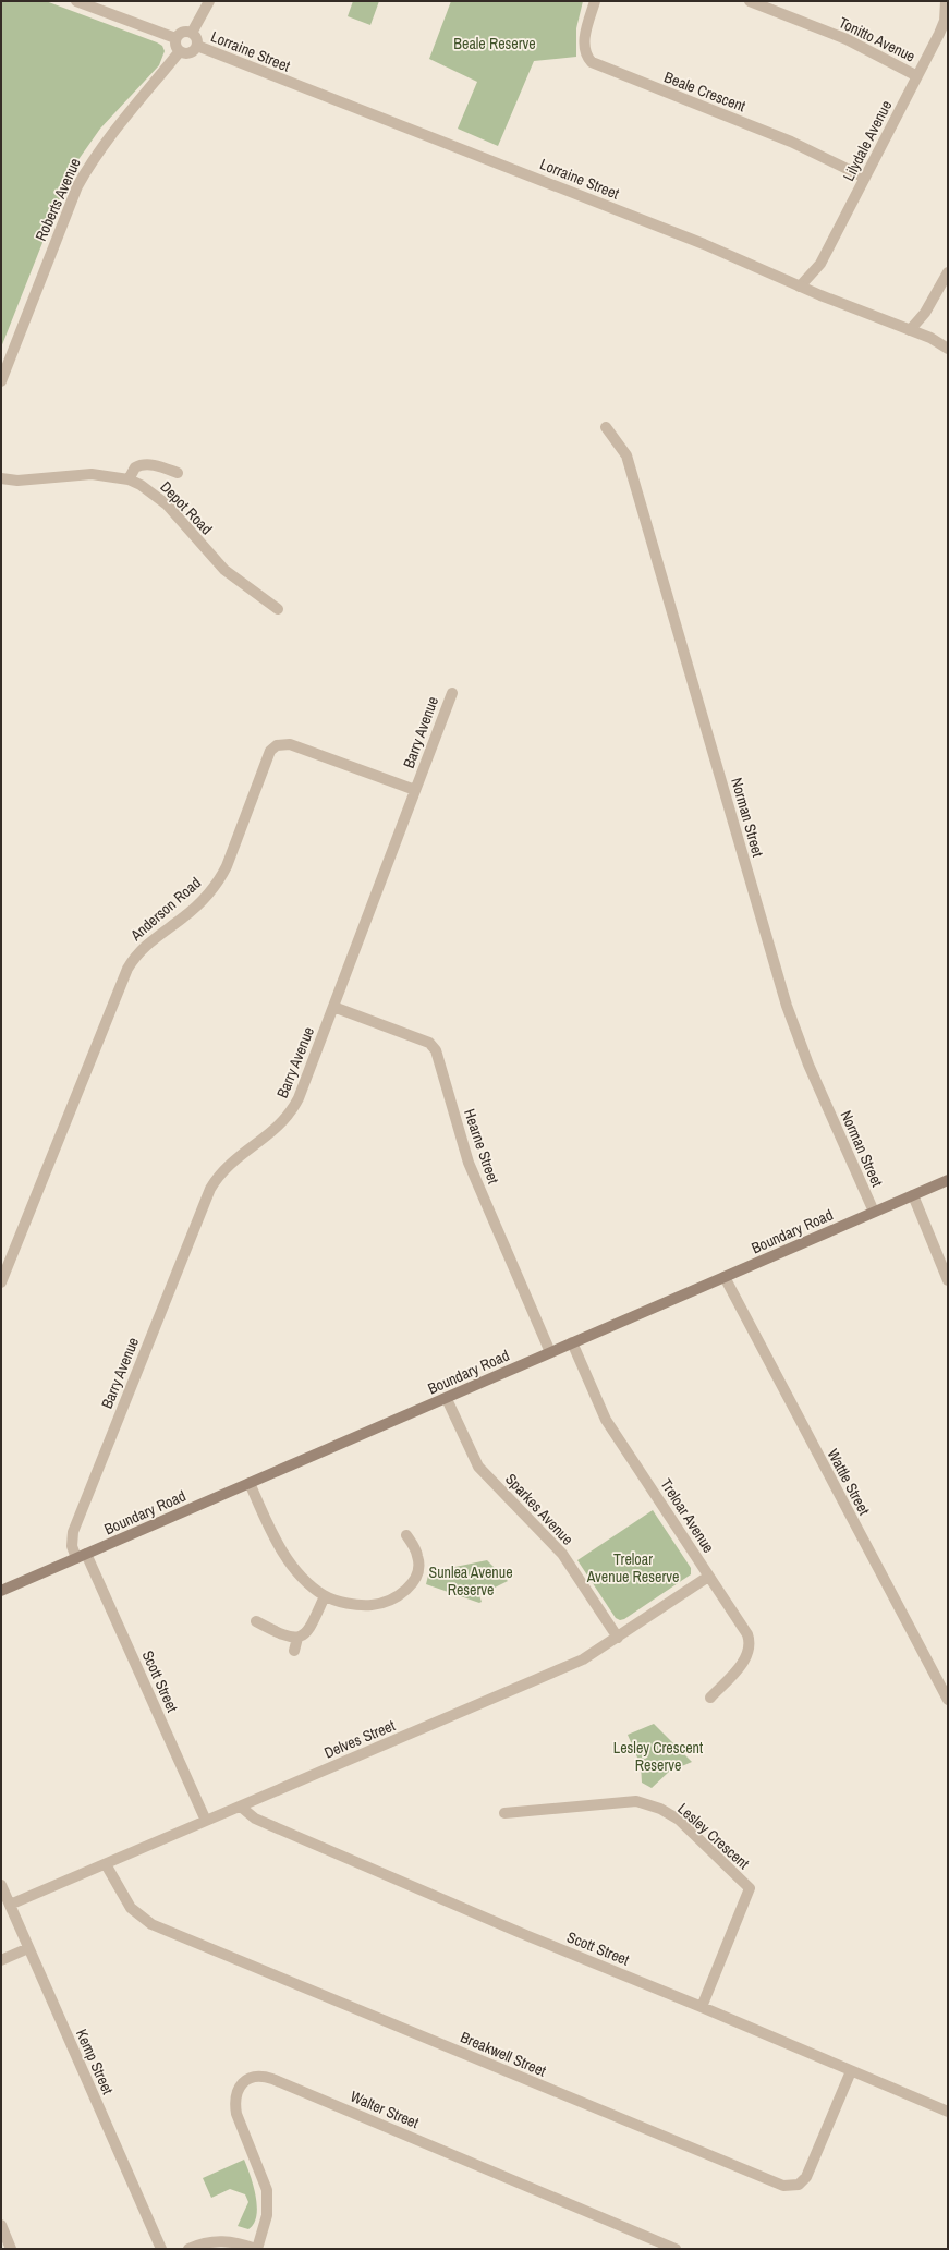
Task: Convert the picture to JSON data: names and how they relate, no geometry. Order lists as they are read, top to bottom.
{
  "streets": {
    "main road": ["Boundary Road"],
    "street": [
      "Tonitto Avenue",
      "Lorraine Street",
      "Beale Crescent",
      "Lilydale Avenue",
      "Roberts Avenue",
      "Depot Road",
      "Barry Avenue",
      "Norman Street",
      "Anderson Road",
      "Hearne Street",
      "Wattle Street",
      "Sparkes Avenue",
      "Treloar Avenue",
      "Scott Street",
      "Delves Street",
      "Lesley Crescent",
      "Breakwell Street",
      "Kemp Street",
      "Walter Street"
    ]
  },
  "crossings": [
    ["Tonitto Avenue", "Lilydale Avenue"],
    ["Lorraine Street", "Lilydale Avenue"],
    ["Lorraine Street", "Roberts Avenue"],
    ["Beale Crescent", "Lilydale Avenue"],
    ["Barry Avenue", "Anderson Road"],
    ["Barry Avenue", "Hearne Street"],
    ["Barry Avenue", "Boundary Road"],
    ["Barry Avenue", "Scott Street"],
    ["Norman Street", "Boundary Road"],
    ["Hearne Street", "Boundary Road"],
    ["Boundary Road", "Wattle Street"],
    ["Boundary Road", "Sparkes Avenue"],
    ["Boundary Road", "Treloar Avenue"],
    ["Boundary Road", "Scott Street"],
    ["Sparkes Avenue", "Delves Street"],
    ["Treloar Avenue", "Delves Street"],
    ["Scott Street", "Delves Street"],
    ["Scott Street", "Lesley Crescent"],
    ["Scott Street", "Breakwell Street"],
    ["Delves Street", "Breakwell Street"],
    ["Delves Street", "Kemp Street"]
  ],
  "parks": [
    "Beale Reserve",
    "Treloar Avenue Reserve",
    "Sunlea Avenue Reserve",
    "Lesley Crescent Reserve"
  ]
}
